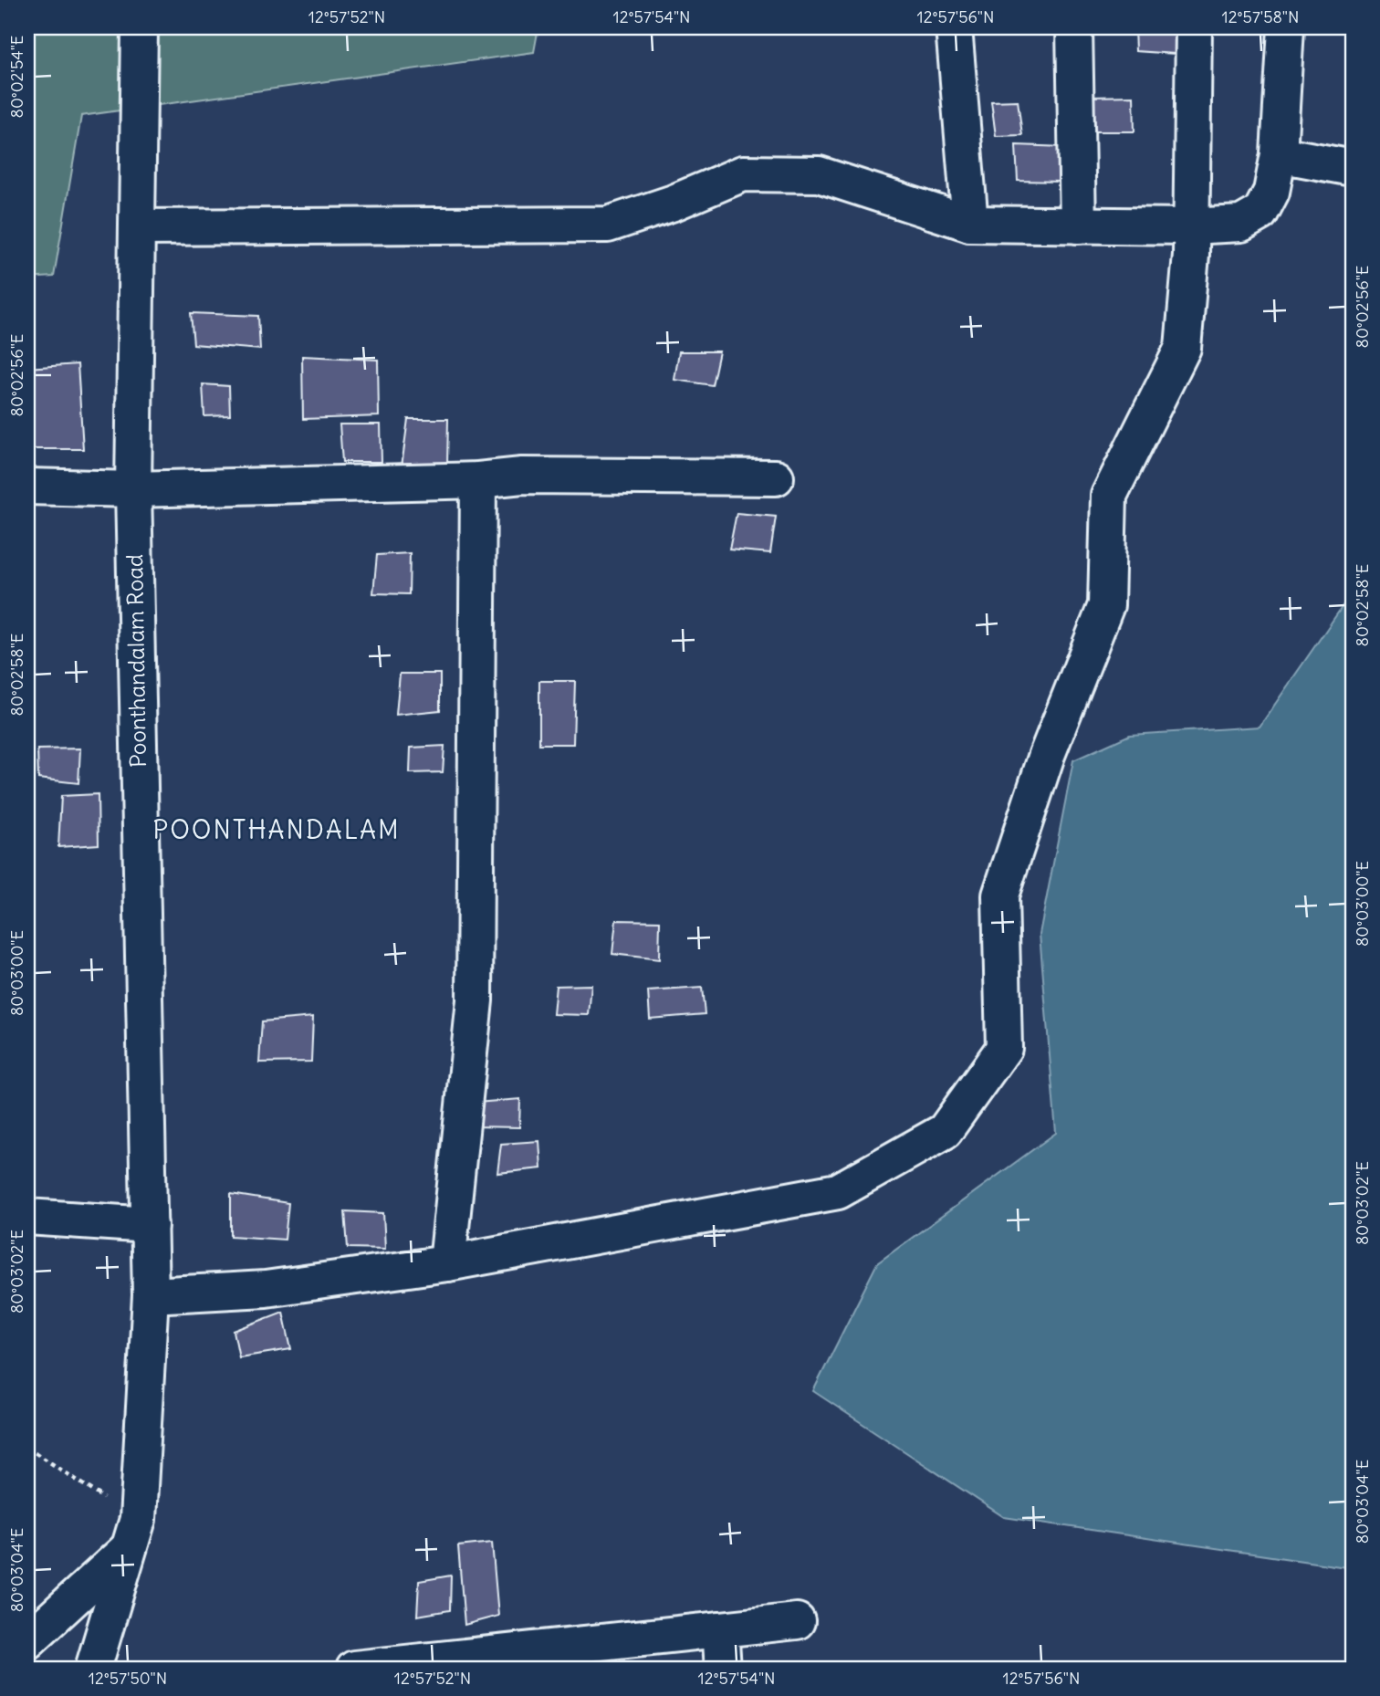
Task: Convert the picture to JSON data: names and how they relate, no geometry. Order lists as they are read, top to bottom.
{
  "streets": {
    "street": ["Poonthandalam Road"]
  },
  "districts": ["POONTHANDALAM"],
  "coordinates": [
    "12°57'52\"N",
    "12°57'54\"N",
    "12°57'56\"N",
    "12°57'58\"N",
    "80°02'54\"E",
    "80°02'56\"E",
    "80°02'58\"E",
    "80°03'00\"E",
    "80°03'02\"E",
    "80°03'04\"E",
    "12°57'50\"N"
  ]
}
